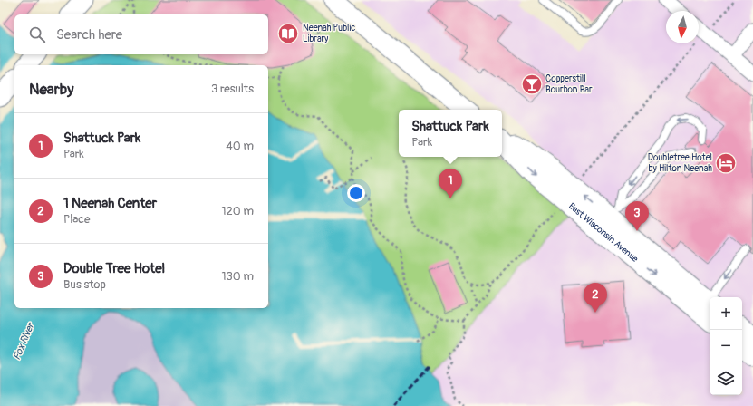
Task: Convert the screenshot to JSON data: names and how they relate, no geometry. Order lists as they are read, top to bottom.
{
  "streets": {
    "main road": ["East Wisconsin Avenue"]
  },
  "water": ["Fox River"],
  "places": {
    "library": ["Neenah Public Library"],
    "bar": ["Copperstill Bourbon Bar"],
    "hotel": ["Doubletree Hotel by Hilton Neenah"]
  },
  "north": "bottom",
  "page": {
    "search": "Search here",
    "heading": ["Nearby", "3 results"],
    "popup": ["Shattuck Park", "Park"],
    "list": [
      {
        "mark": "1",
        "name": "Shattuck Park",
        "note": "Park",
        "value": "40 m"
      },
      {
        "mark": "2",
        "name": "1 Neenah Center",
        "note": "Place",
        "value": "120 m"
      },
      {
        "mark": "3",
        "name": "Double Tree Hotel",
        "note": "Bus stop",
        "value": "130 m"
      }
    ],
    "pins": ["1", "3", "2"],
    "map_buttons": ["+", "−"]
  }
}
